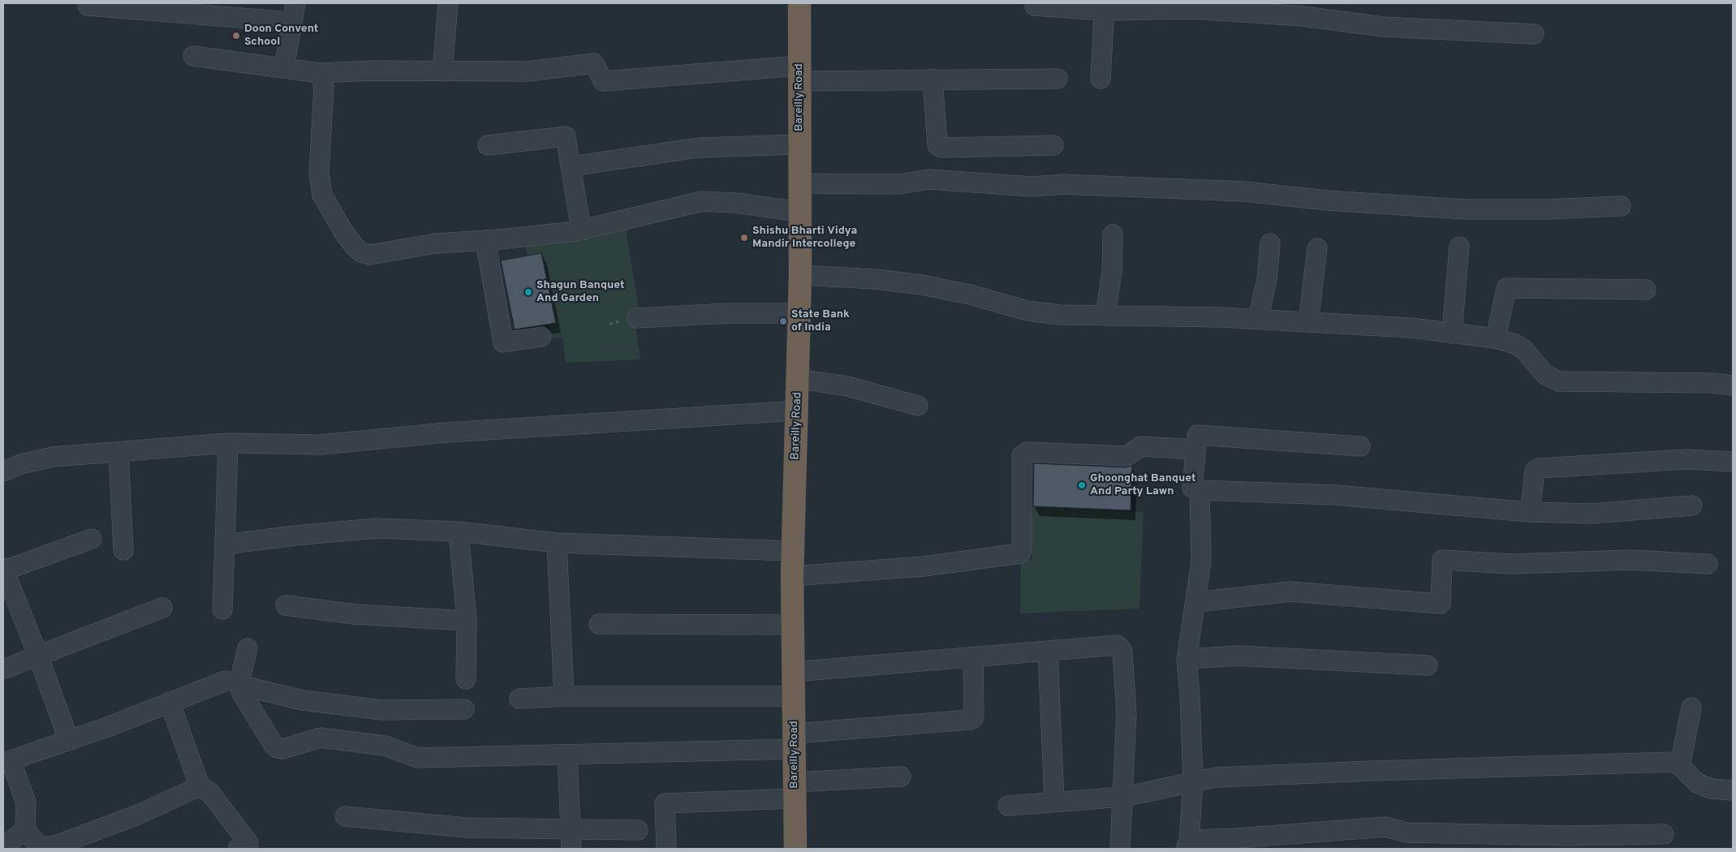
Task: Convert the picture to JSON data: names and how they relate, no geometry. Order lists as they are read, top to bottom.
{
  "streets": {
    "highway": ["Bareilly Road"]
  },
  "places": [
    "Doon Convent School",
    "Shishu Bharti Vidya Mandir Intercollege",
    "Shagun Banquet And Garden",
    "State Bank of India",
    "Ghoonghat Banquet And Party Lawn"
  ]
}
